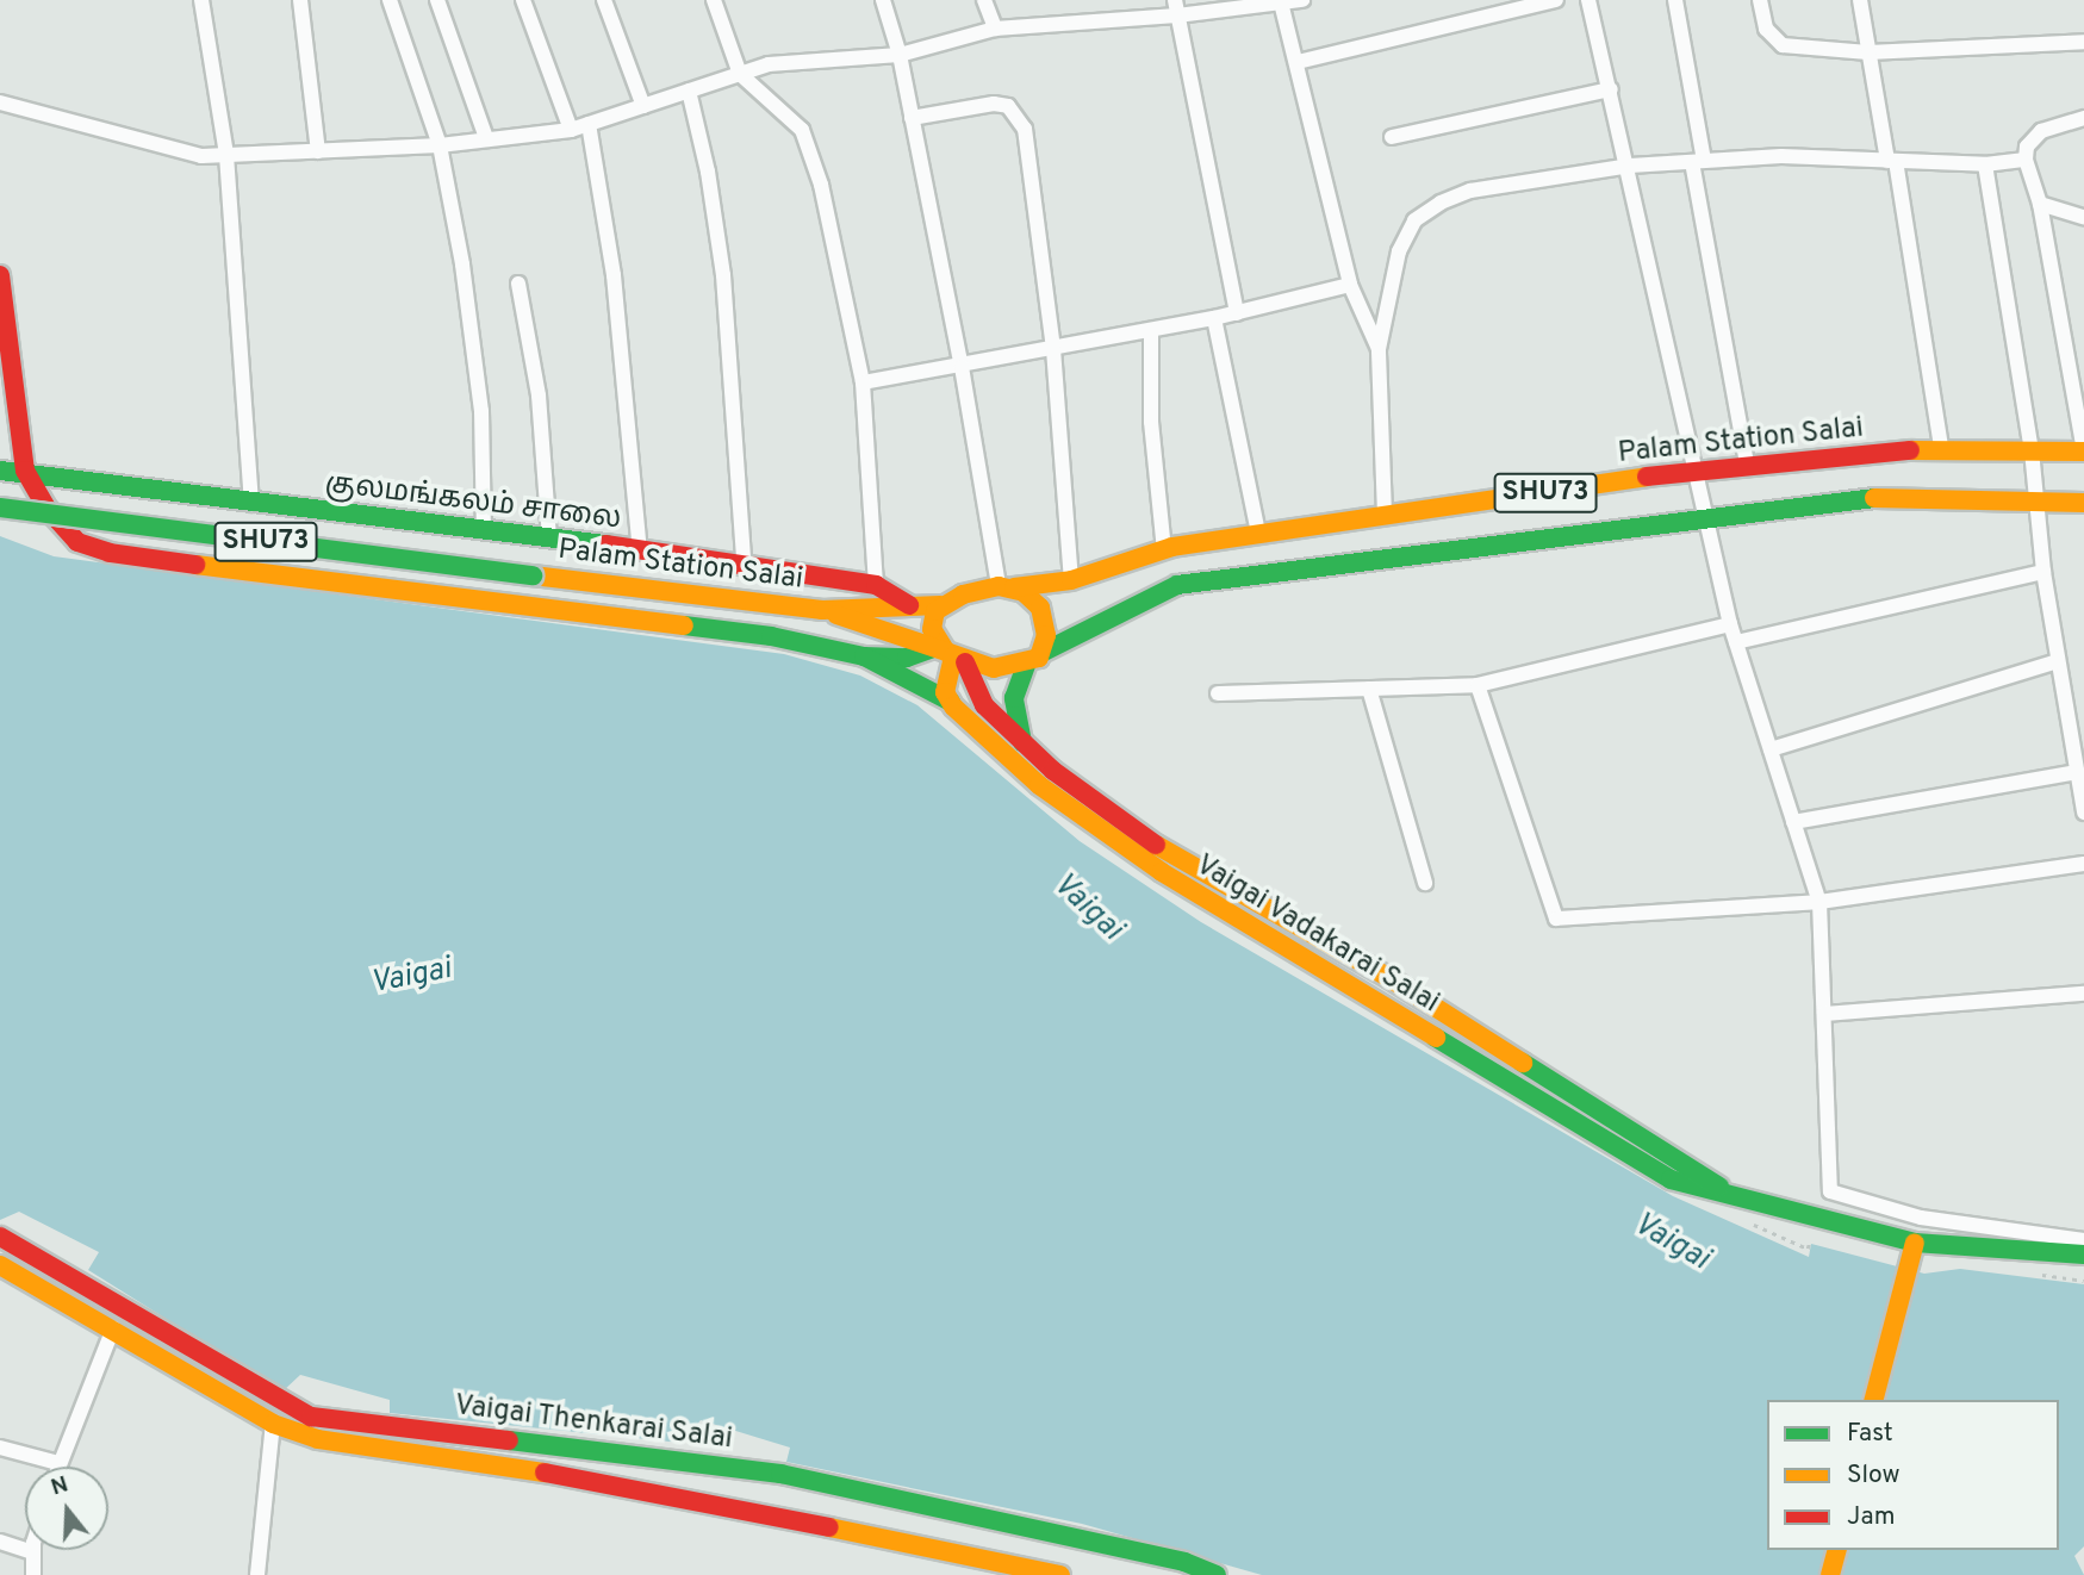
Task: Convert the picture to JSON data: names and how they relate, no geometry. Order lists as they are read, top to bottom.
{
  "streets": {
    "main road": [
      "Palam Station Salai",
      "SHU73",
      "குலமங்கலம் சாலை",
      "Vaigai Vadakarai Salai",
      "Vaigai Thenkarai Salai"
    ]
  },
  "crossings": [
    ["Palam Station Salai", "SHU73"],
    ["Palam Station Salai", "குலமங்கலம் சாலை"],
    ["Palam Station Salai", "Vaigai Vadakarai Salai"],
    ["SHU73", "Vaigai Vadakarai Salai"]
  ],
  "water": ["Vaigai"],
  "legend": ["Fast", "Slow", "Jam"],
  "north": "top"
}
